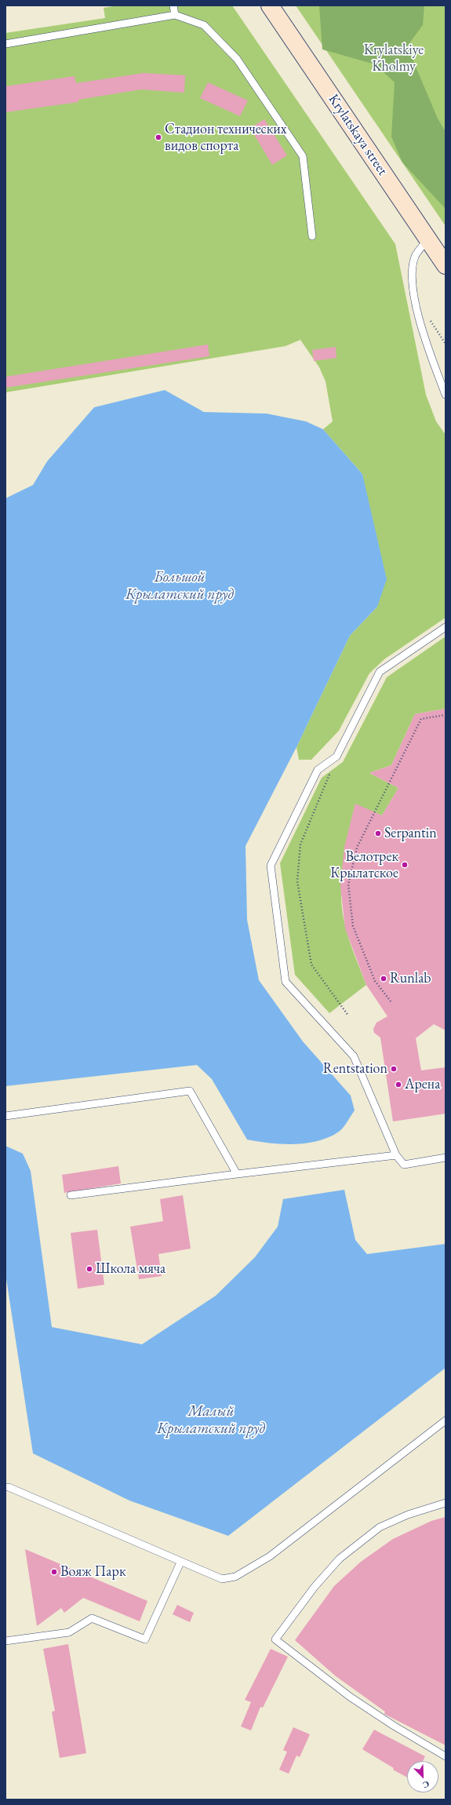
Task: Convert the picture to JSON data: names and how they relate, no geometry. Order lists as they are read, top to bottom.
{
  "streets": {
    "main road": ["Krylatskaya street"]
  },
  "water": ["Большой Крылатский пруд", "Малый Крылатский пруд"],
  "parks": ["Krylatskiye Kholmy"],
  "places": [
    "Стадион технических видов спорта",
    "Serpantin",
    "Велотрек Крылатское",
    "Runlab",
    "Rentstation",
    "Арена",
    "Школа мяча",
    "Вояж Парк"
  ],
  "north": "bottom right"
}
